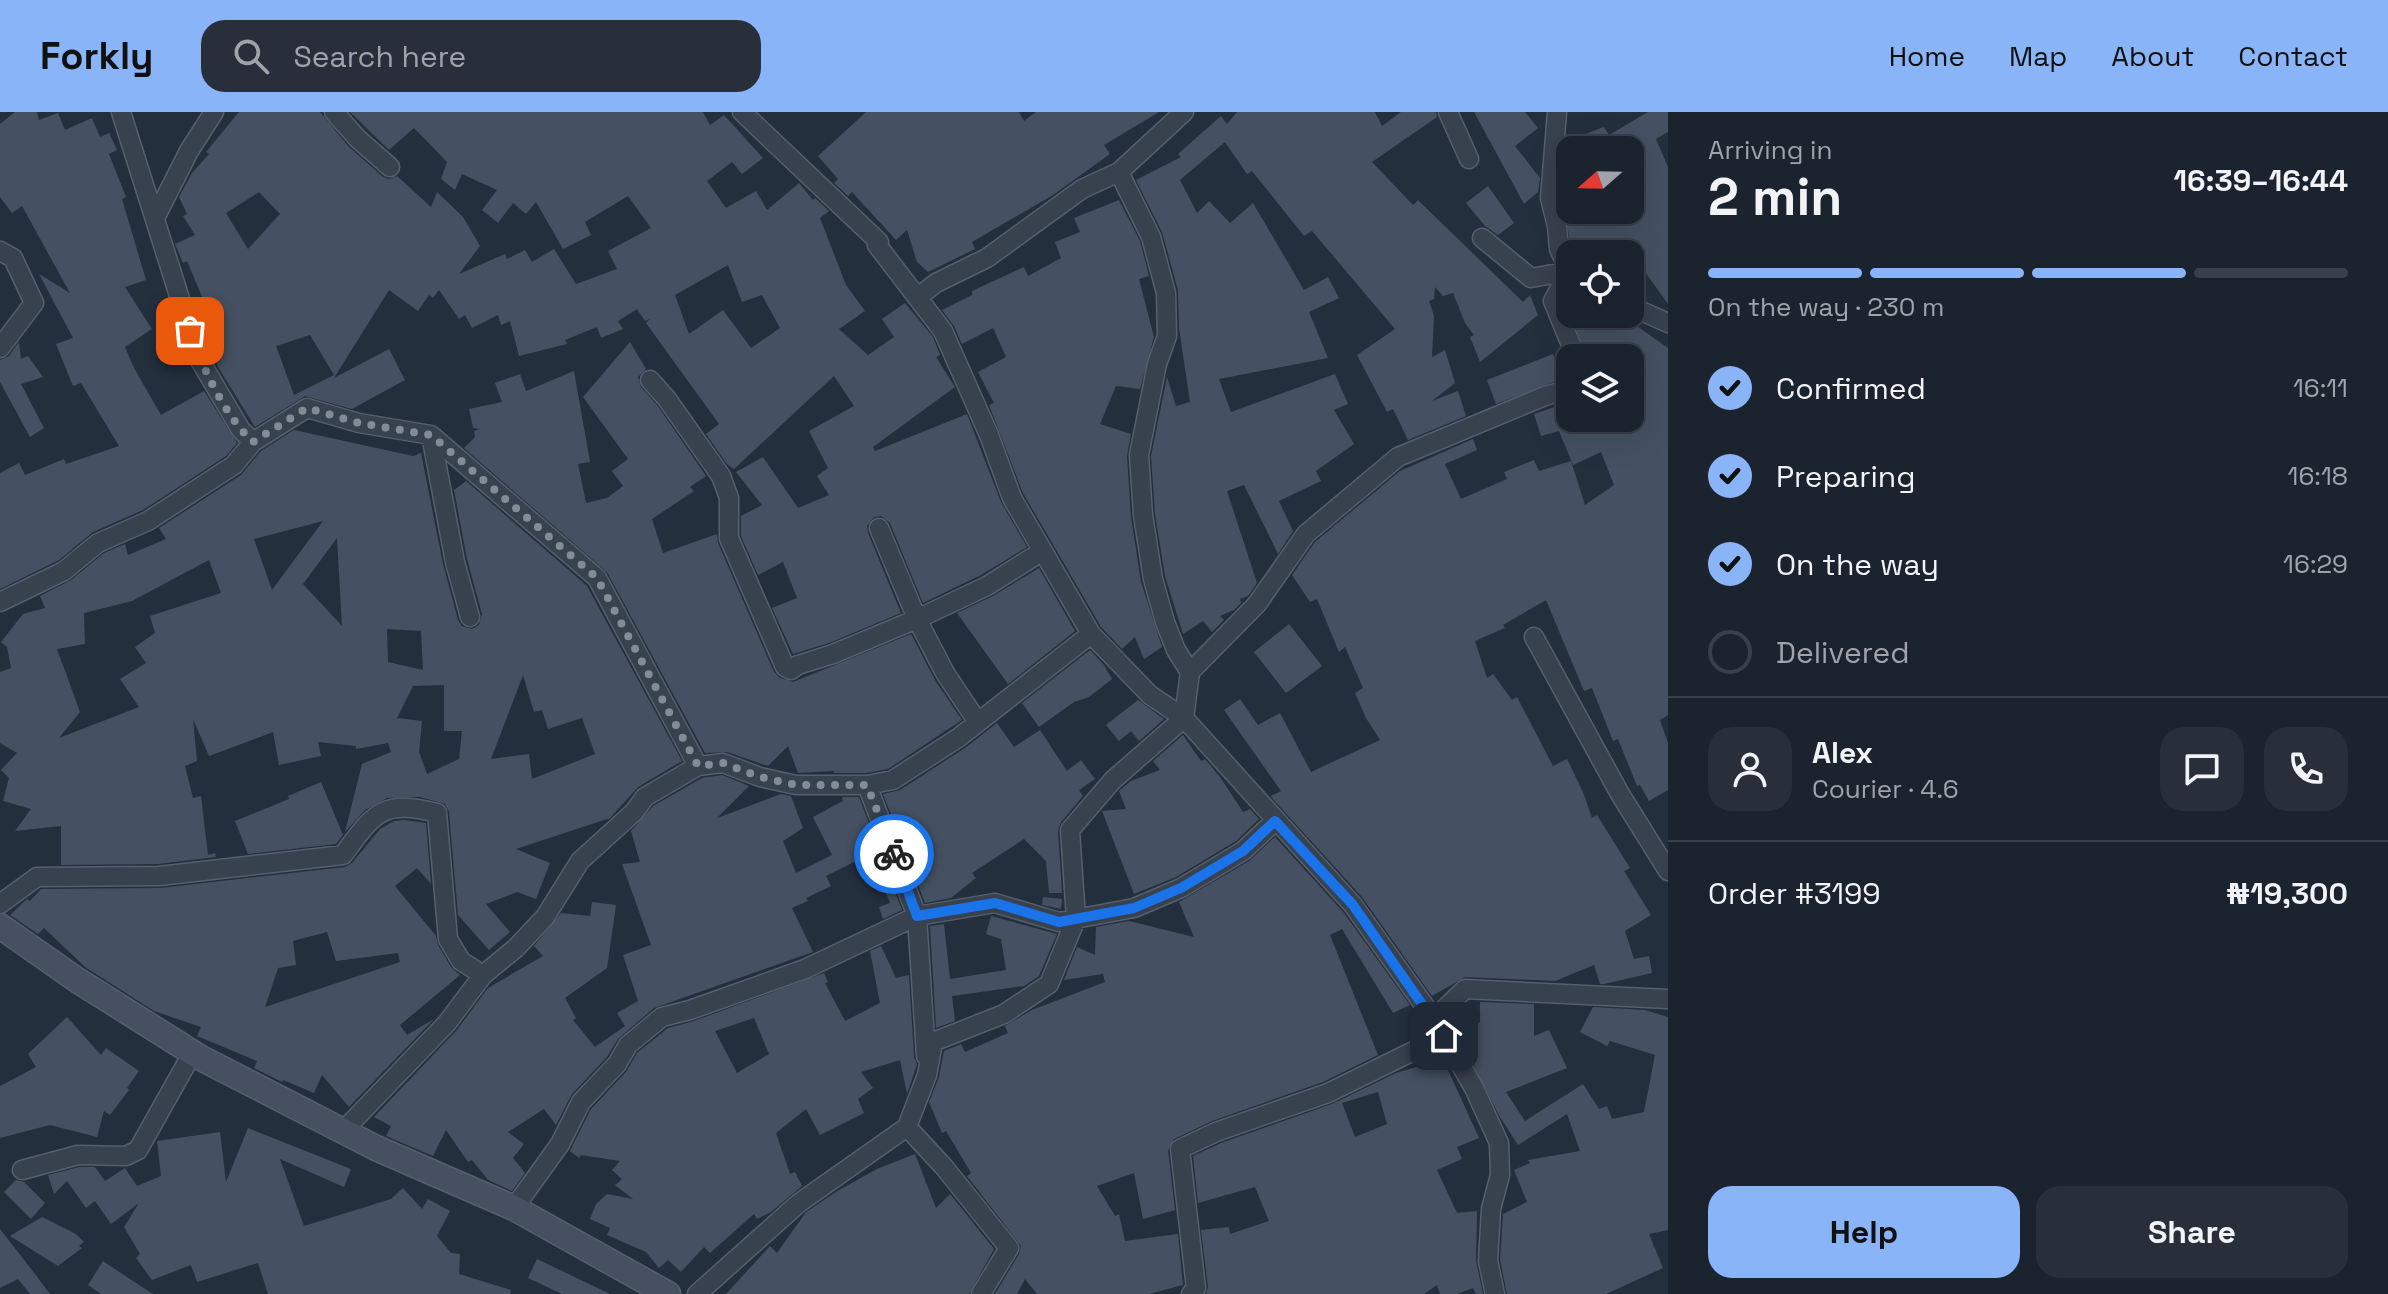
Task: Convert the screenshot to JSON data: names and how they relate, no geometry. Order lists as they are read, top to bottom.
{
  "north": "left",
  "page": {
    "header": "Forkly",
    "search": "Search here",
    "nav": [
      "Home",
      "Map",
      "About",
      "Contact"
    ],
    "heading": ["2 min", "Arriving in", "16:39–16:44"],
    "panel": [
      "Alex",
      "Courier · 4.6",
      "Order #3199",
      "₦19,300"
    ],
    "bar": "On the way · 230 m",
    "list": [
      ["Confirmed", "16:11"],
      ["Preparing", "16:18"],
      ["On the way", "16:29"],
      "Delivered"
    ],
    "buttons": ["Help", "Share"]
  }
}
